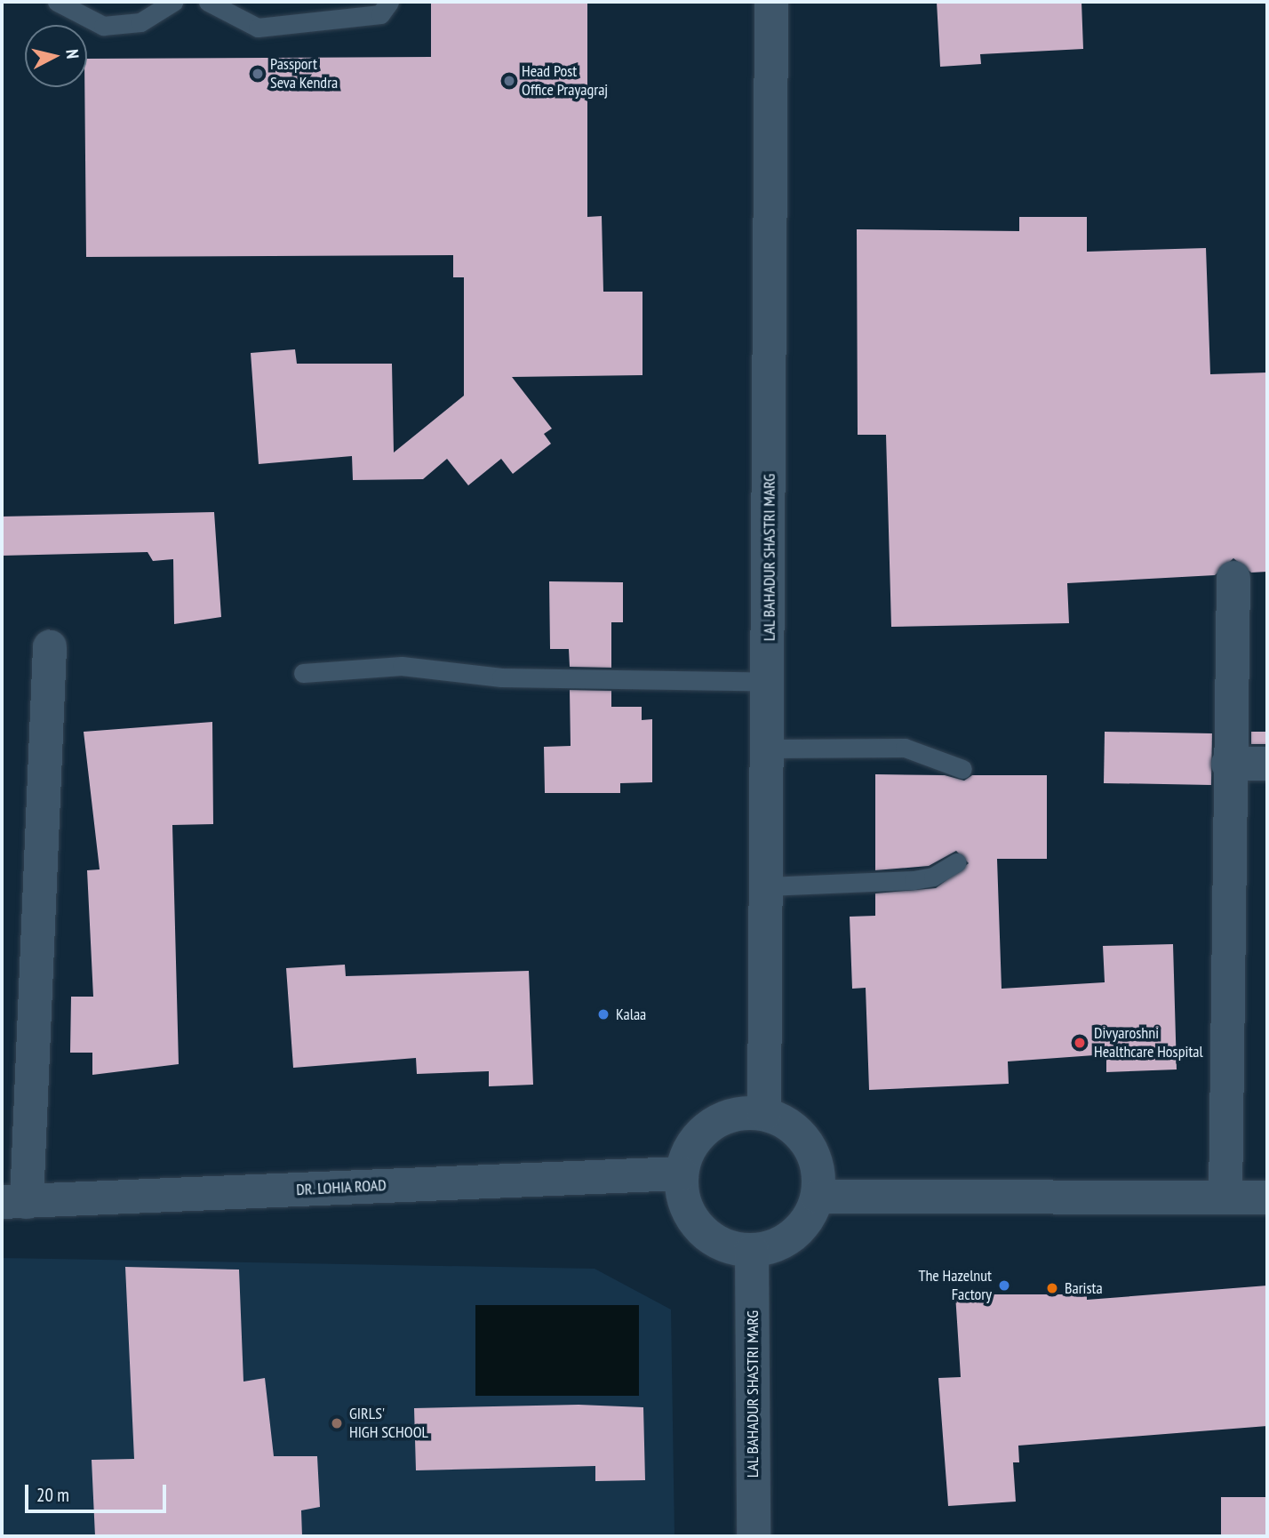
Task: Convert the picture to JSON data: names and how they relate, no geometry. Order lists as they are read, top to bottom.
{
  "streets": {
    "street": ["LAL BAHADUR SHASTRI MARG", "DR. LOHIA ROAD"]
  },
  "crossings": [
    ["LAL BAHADUR SHASTRI MARG", "DR. LOHIA ROAD"]
  ],
  "places": [
    "Passport Seva Kendra",
    "Head Post Office Prayagraj",
    "Kalaa",
    "Divyaroshni Healthcare Hospital",
    "The Hazelnut Factory",
    "Barista",
    "GIRLS' HIGH SCHOOL"
  ],
  "scale_bar": "20 m",
  "north": "right"
}
